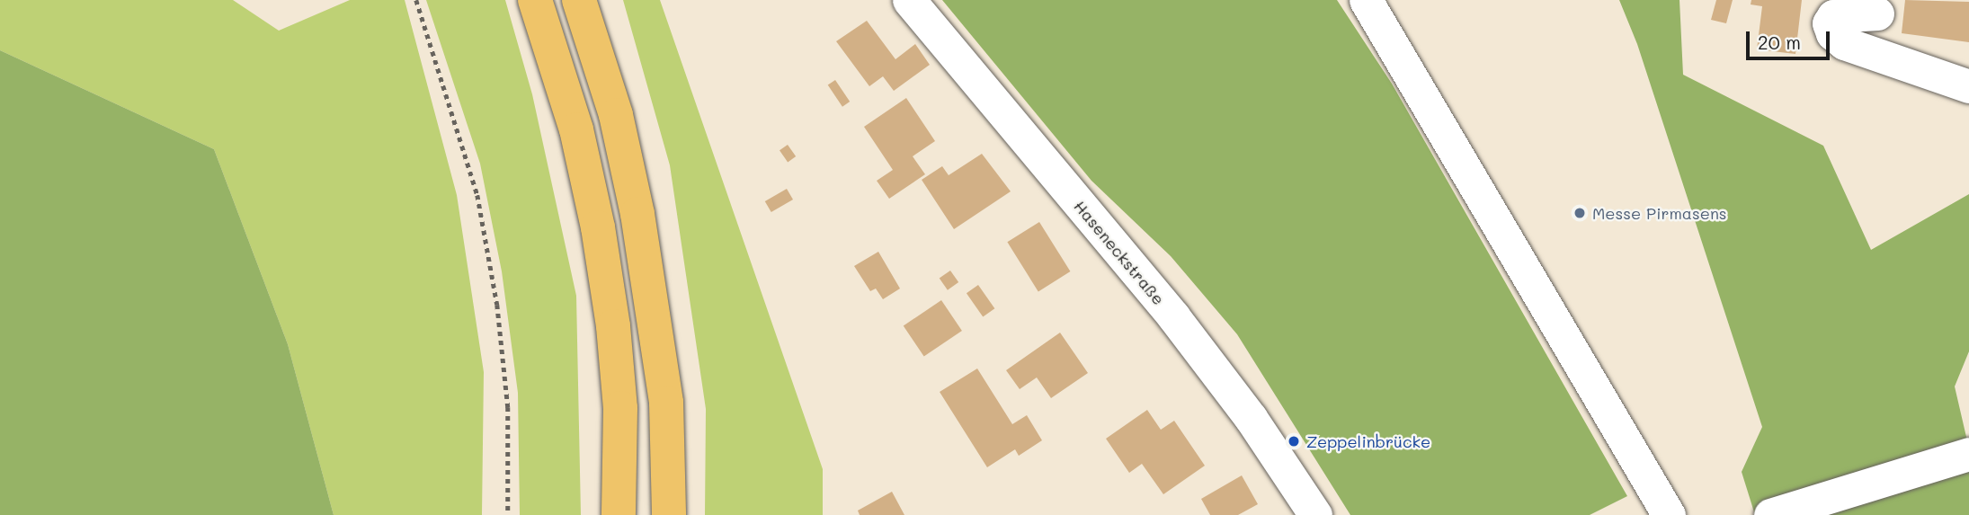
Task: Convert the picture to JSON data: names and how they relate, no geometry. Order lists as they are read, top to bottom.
{
  "streets": {
    "street": ["Haseneckstraße"]
  },
  "places": ["Messe Pirmasens", "Zeppelinbrücke"],
  "scale_bar": "20 m"
}
